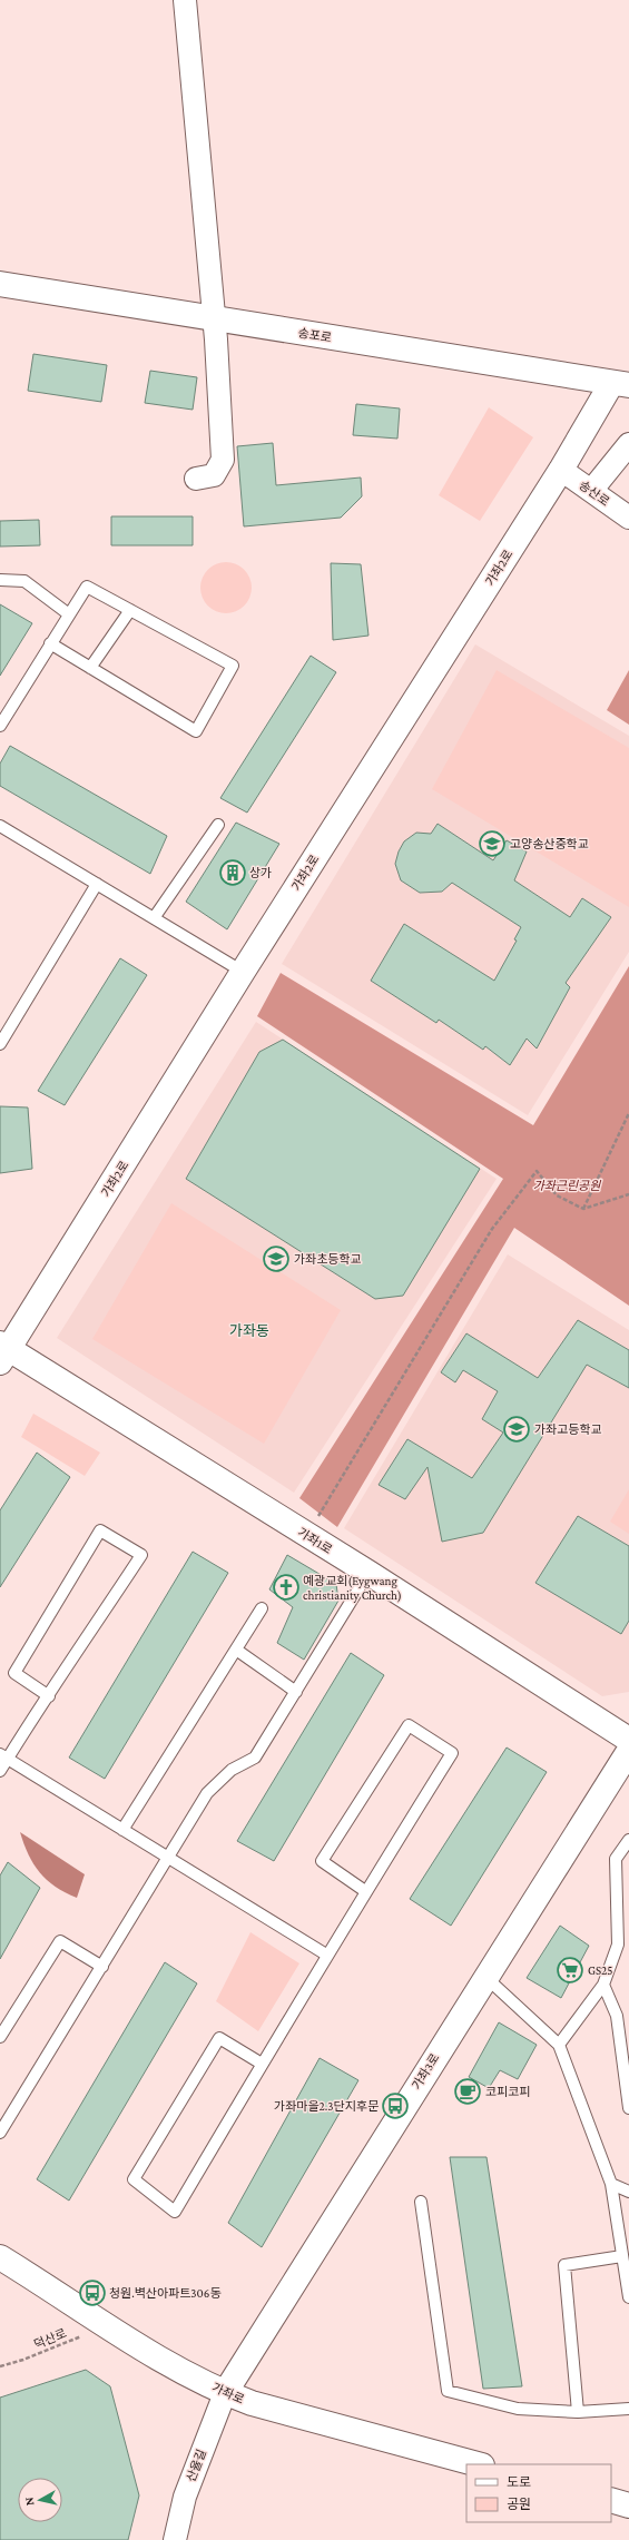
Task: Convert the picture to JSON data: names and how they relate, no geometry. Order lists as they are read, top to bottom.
{
  "streets": {
    "street": [
      "송포로",
      "송산로",
      "가좌2로",
      "가좌1로",
      "가좌3로",
      "가좌로",
      "산율길"
    ],
    "path": ["덕산로"]
  },
  "crossings": [
    ["송포로", "가좌2로"],
    ["송산로", "가좌2로"],
    ["가좌2로", "가좌1로"],
    ["가좌3로", "가좌로"],
    ["가좌3로", "산율길"],
    ["덕산로", "가좌로"],
    ["가좌로", "산율길"]
  ],
  "districts": ["가좌동"],
  "parks": ["가좌근린공원"],
  "places": {
    "school or university": ["고양송산중학교", "가좌초등학교", "가좌고등학교"],
    "building": ["상가"],
    "church": ["예광교회(Eygwang christianity Church)"],
    "supermarket": ["GS25"],
    "cafe": ["코피코피"],
    "bus stop": ["가좌마을2.3단지후문", "청원.벽산아파트306동"]
  },
  "legend": ["도로", "공원"],
  "north": "left"
}
